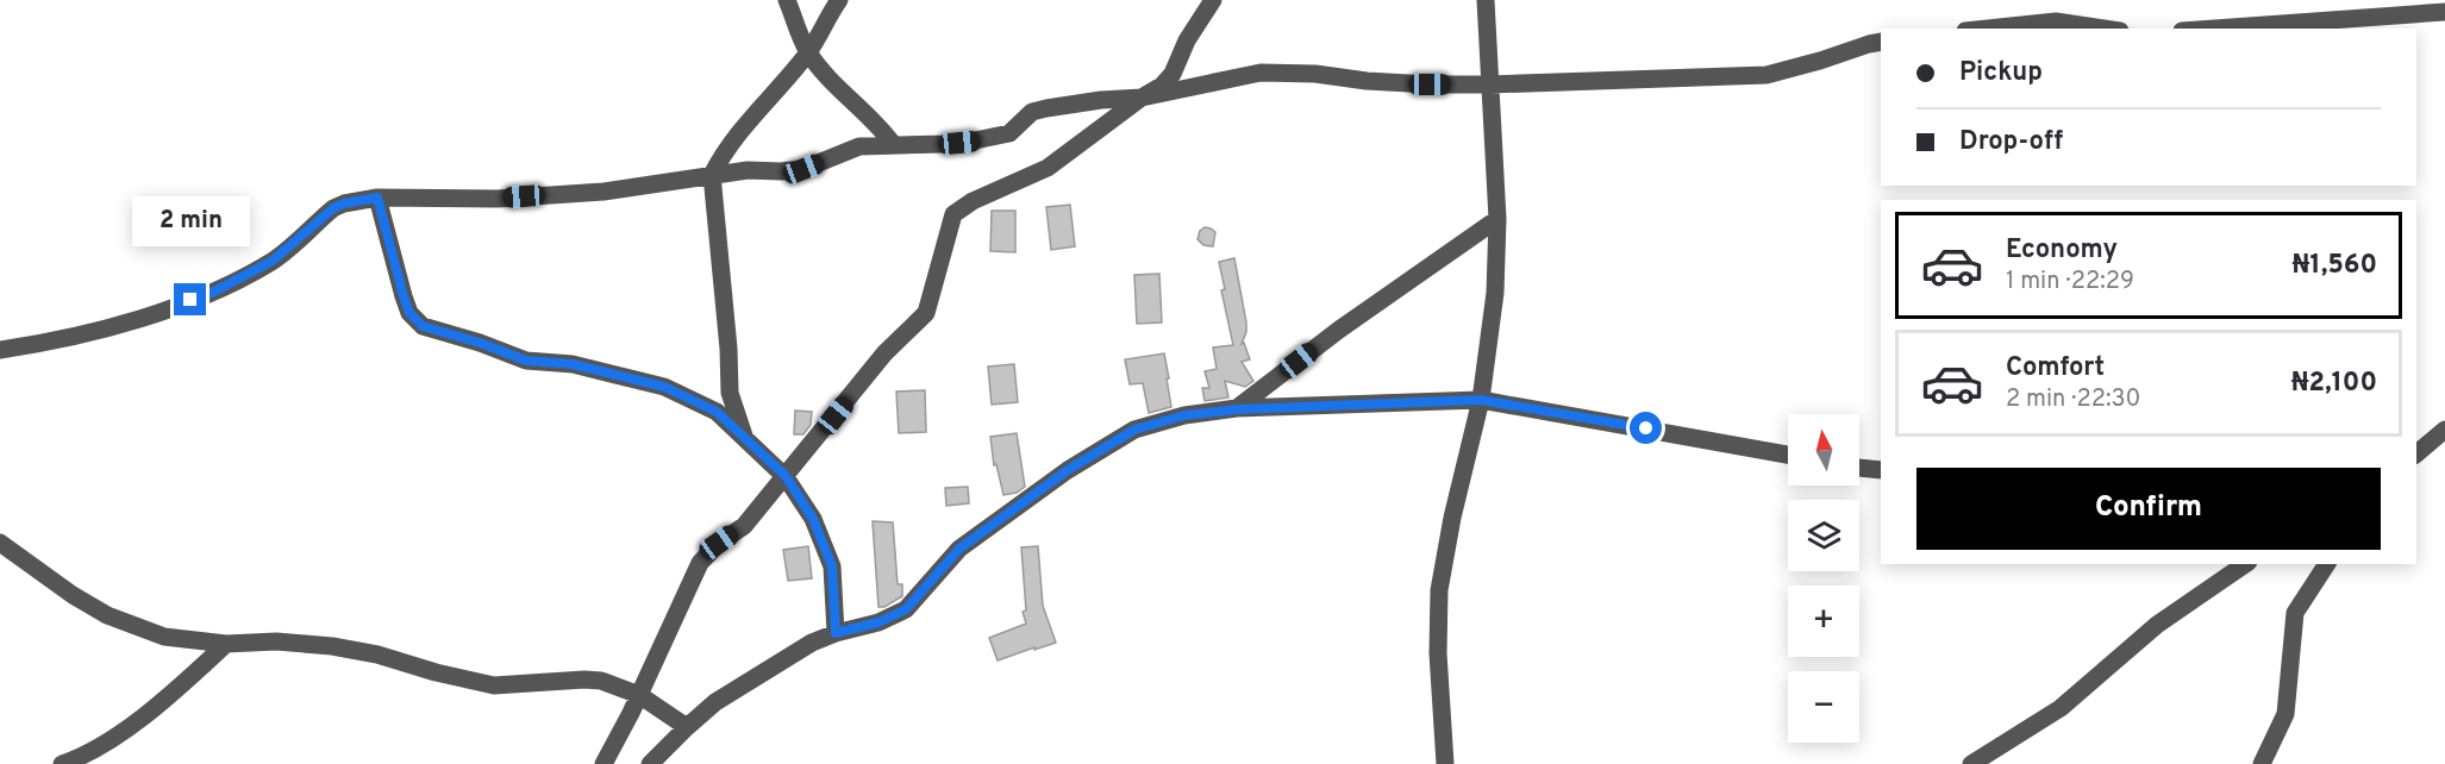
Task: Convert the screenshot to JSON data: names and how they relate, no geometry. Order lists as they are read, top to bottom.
{
  "north": "top",
  "page": {
    "banner": ["Pickup", "Drop-off"],
    "bubble": "2 min",
    "list": [
      {
        "name": "Economy",
        "note": "1 min · 22:29",
        "value": "₦1,560"
      },
      {
        "name": "Comfort",
        "note": "2 min · 22:30",
        "value": "₦2,100"
      }
    ],
    "map_buttons": ["+", "−"],
    "buttons": "Confirm"
  }
}
